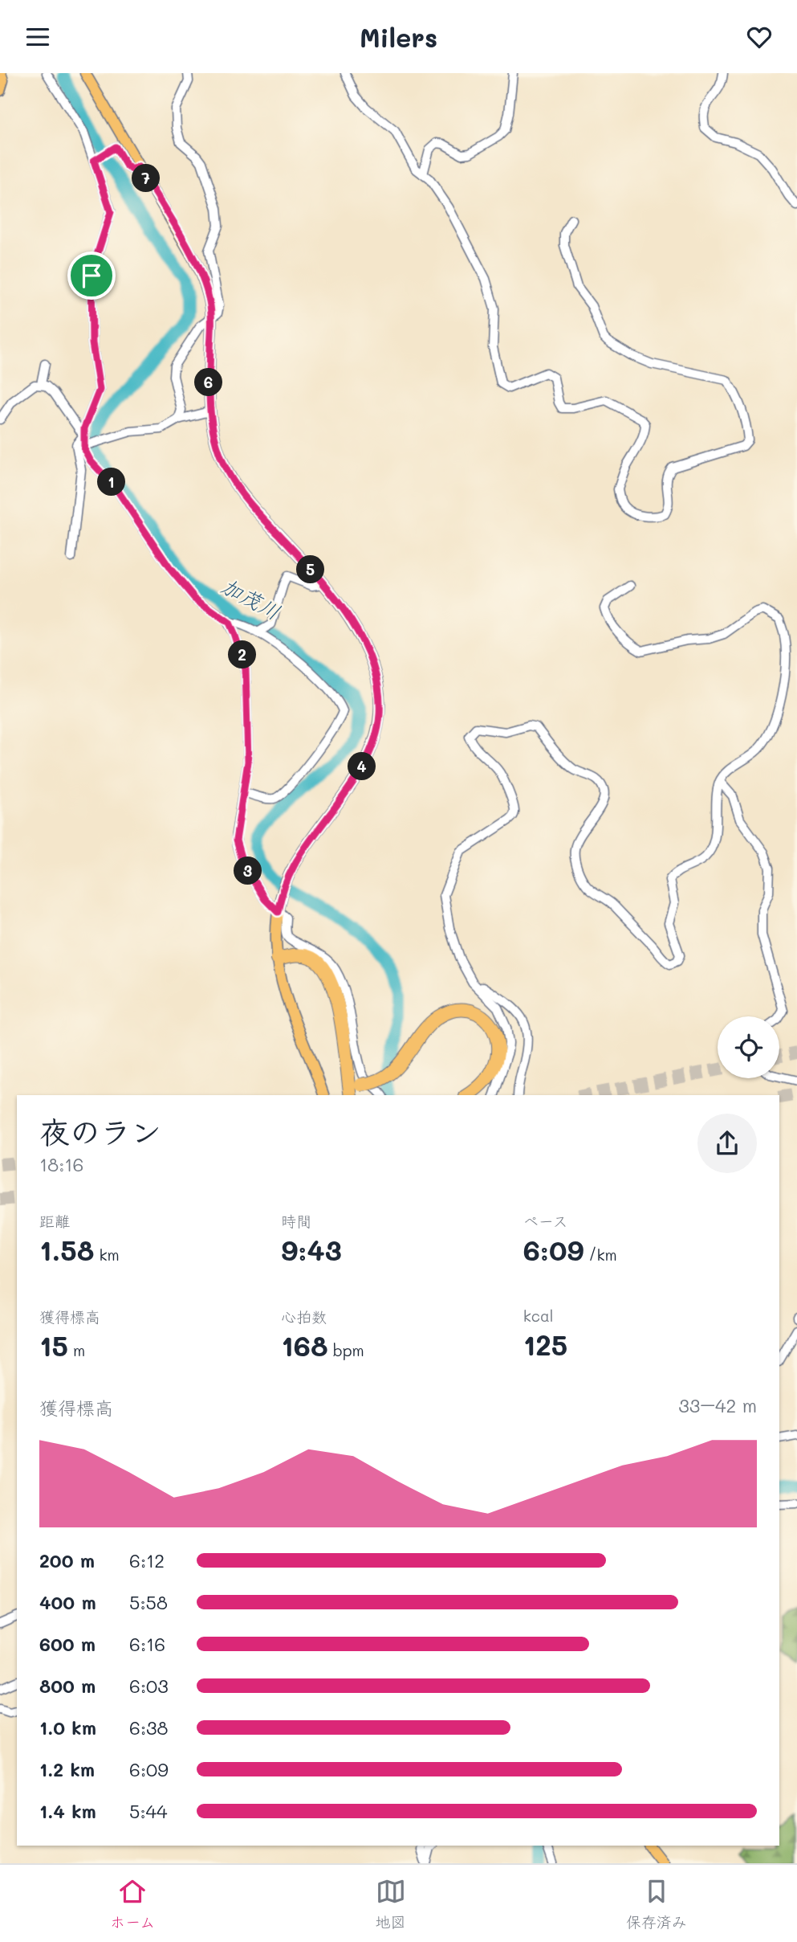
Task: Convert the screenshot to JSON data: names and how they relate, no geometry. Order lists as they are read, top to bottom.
{
  "water": ["加茂川"],
  "page": {
    "header": "Milers",
    "pins": [
      "7",
      "6",
      "1",
      "5",
      "2",
      "4",
      "3"
    ],
    "heading": ["夜のラン", "18:16"],
    "stats": [
      ["距離", "1.58 km"],
      ["時間", "9:43"],
      ["ペース", "6:09 /km"],
      ["獲得標高", "15 m"],
      ["心拍数", "168 bpm"],
      ["kcal", "125"]
    ],
    "chart": ["獲得標高", "33–42 m"],
    "list": [
      {
        "name": "200 m",
        "note": "6:12"
      },
      {
        "name": "400 m",
        "note": "5:58"
      },
      {
        "name": "600 m",
        "note": "6:16"
      },
      {
        "name": "800 m",
        "note": "6:03"
      },
      {
        "name": "1.0 km",
        "note": "6:38"
      },
      {
        "name": "1.2 km",
        "note": "6:09"
      },
      {
        "name": "1.4 km",
        "note": "5:44"
      }
    ],
    "tabs": ["ホーム", "地図", "保存済み"]
  }
}
